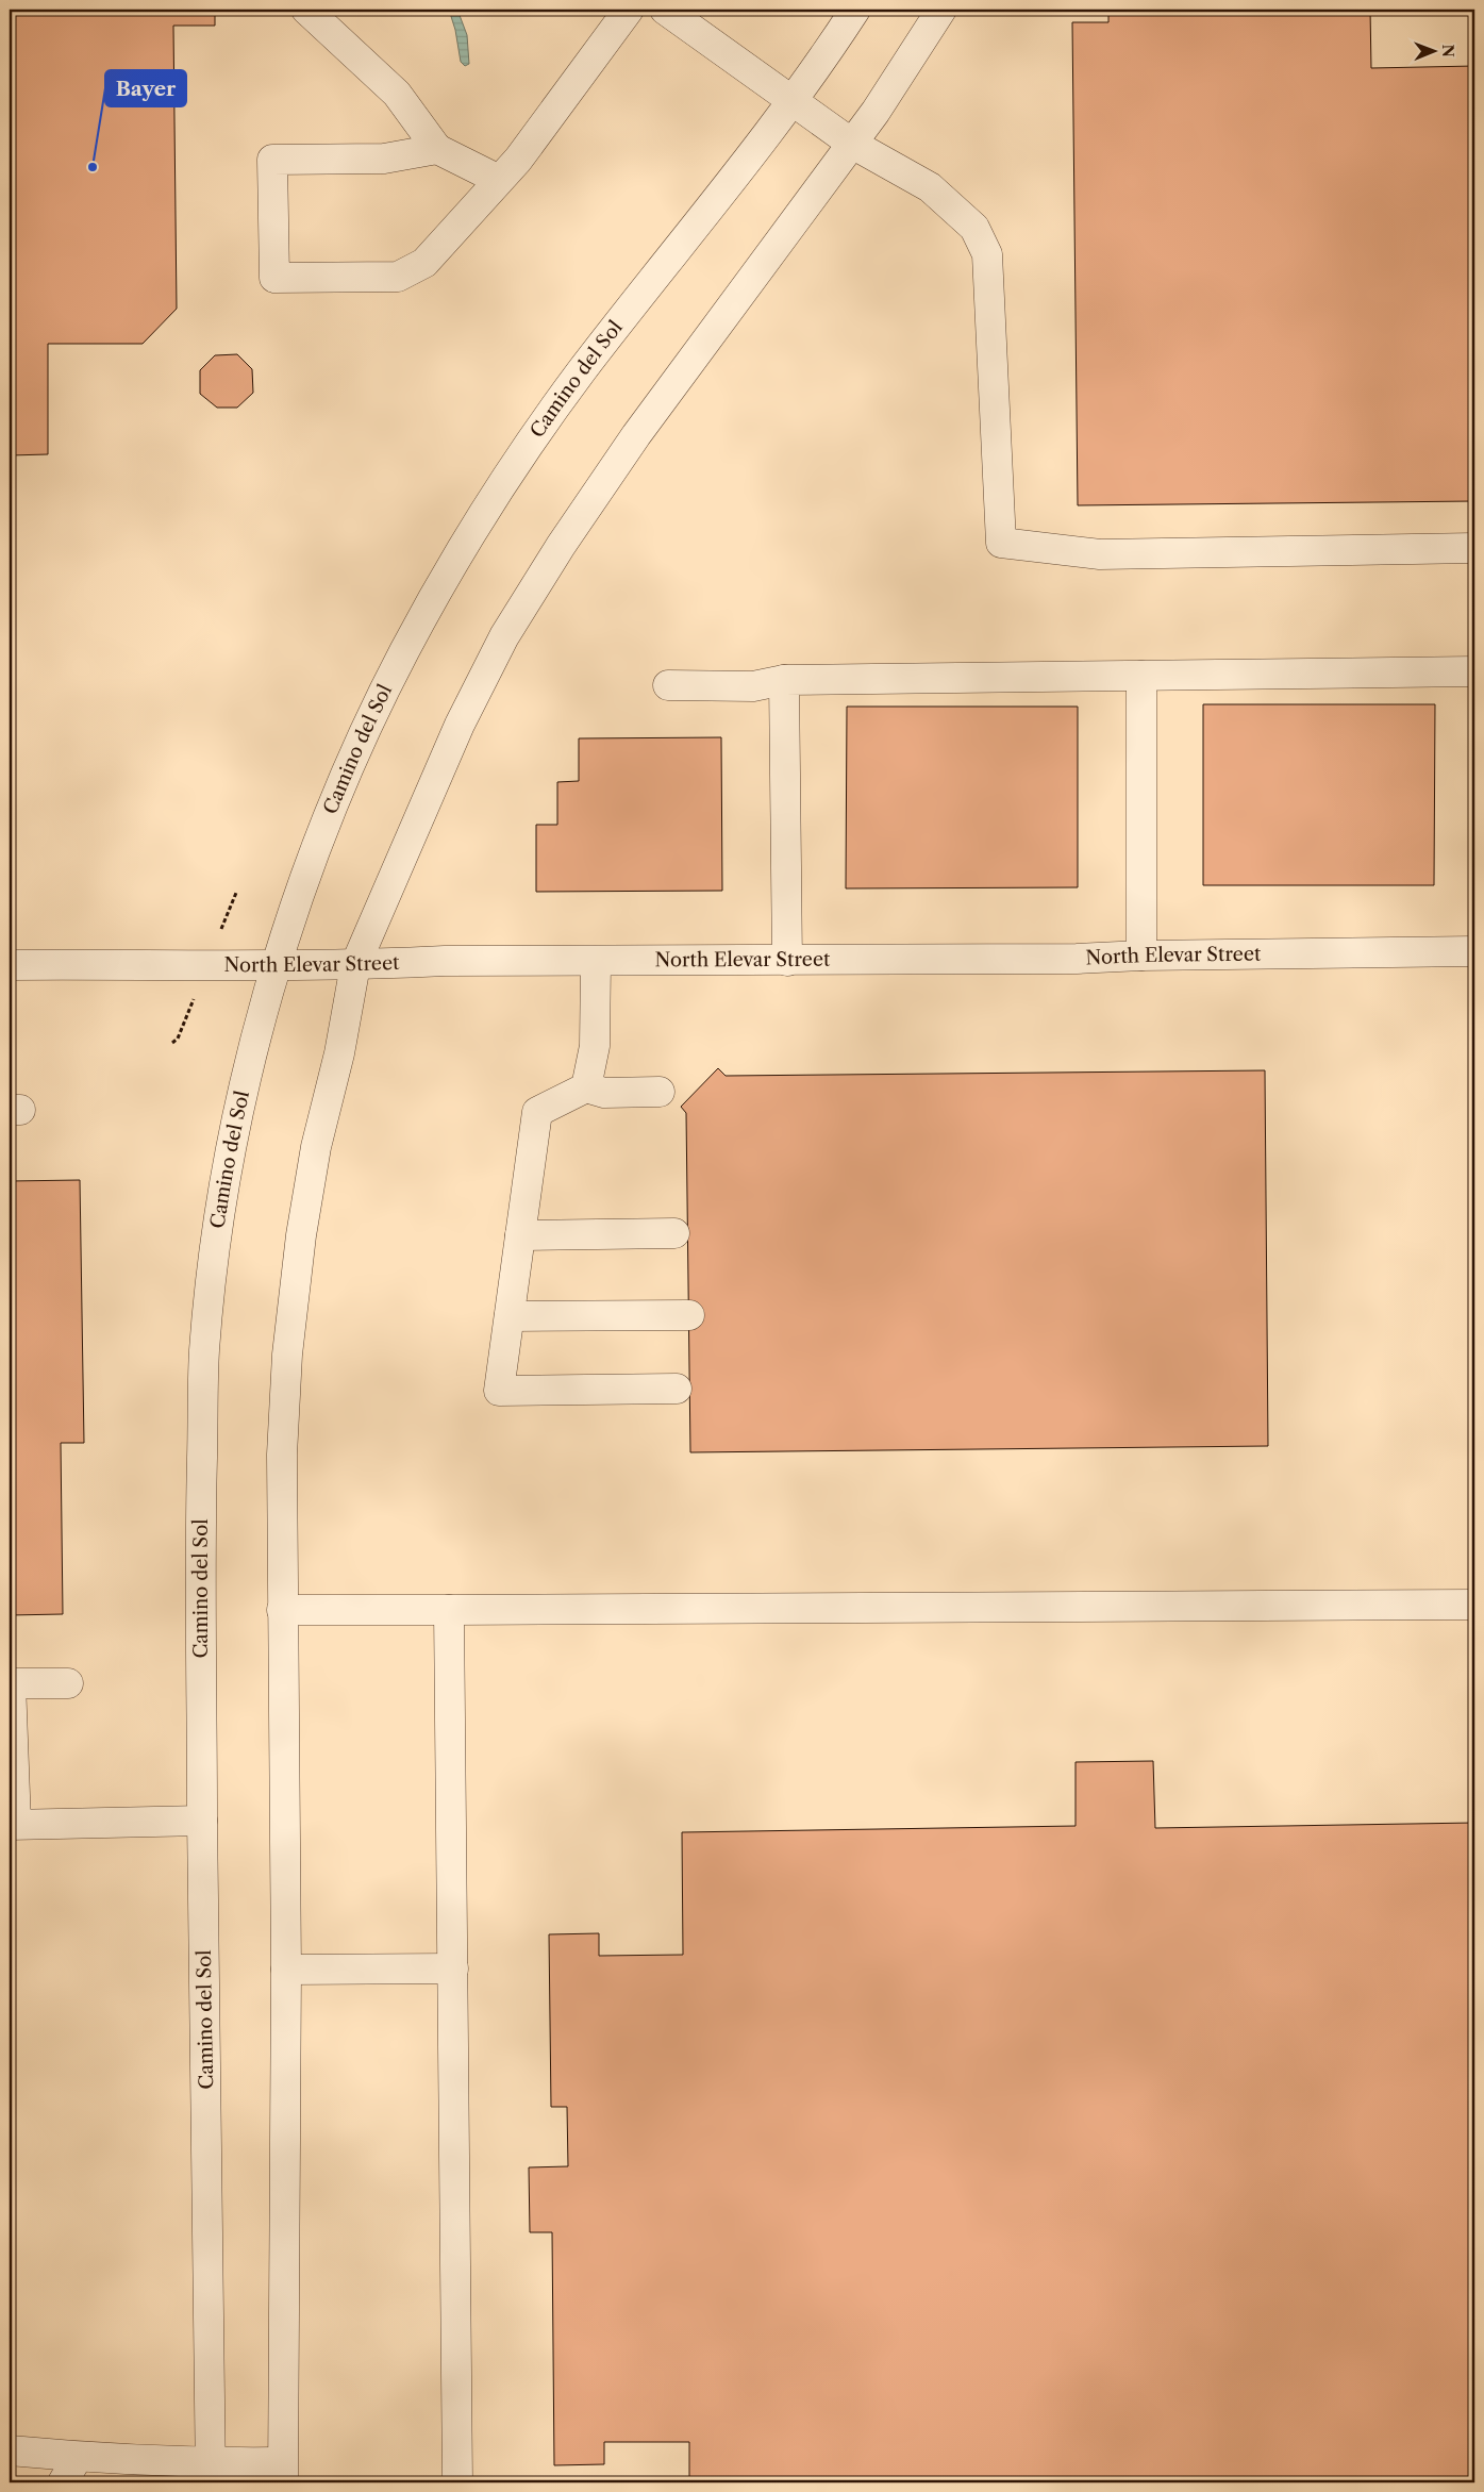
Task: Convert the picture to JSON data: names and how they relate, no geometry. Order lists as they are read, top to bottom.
{
  "streets": {
    "street": ["Camino del Sol", "North Elevar Street"]
  },
  "crossings": [
    ["Camino del Sol", "North Elevar Street"]
  ],
  "places": ["Bayer"],
  "north": "right"
}
